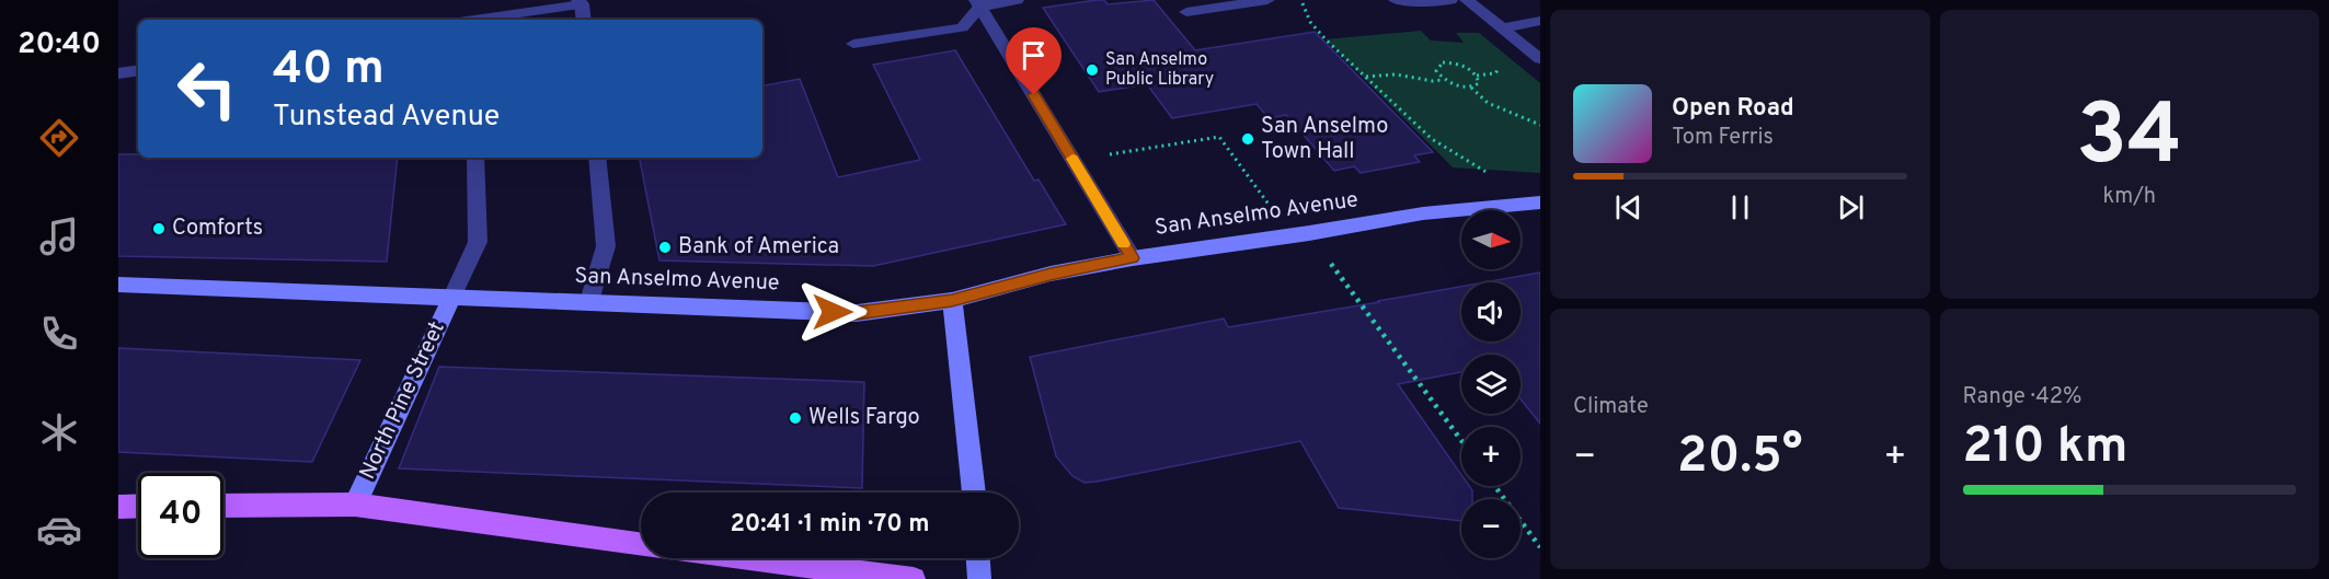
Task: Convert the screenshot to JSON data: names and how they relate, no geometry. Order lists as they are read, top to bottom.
{
  "streets": {
    "street": ["San Anselmo Avenue", "North Pine Street"]
  },
  "crossings": [
    ["San Anselmo Avenue", "North Pine Street"]
  ],
  "places": [
    "San Anselmo Public Library",
    "San Anselmo Town Hall",
    "Comforts",
    "Bank of America",
    "Wells Fargo"
  ],
  "north": "right",
  "page": {
    "tabs": "20:40",
    "tile": [
      ["34", "km/h"],
      "Climate",
      ["Range · 42%", "210 km"]
    ],
    "turn": ["40 m", "Tunstead Avenue"],
    "song": ["Open Road", "Tom Ferris"],
    "map_buttons": ["+", "−"],
    "heat": ["−", "20.5°", "+"],
    "limit": "40",
    "trip": "20:41 · 1 min · 70 m"
  }
}
